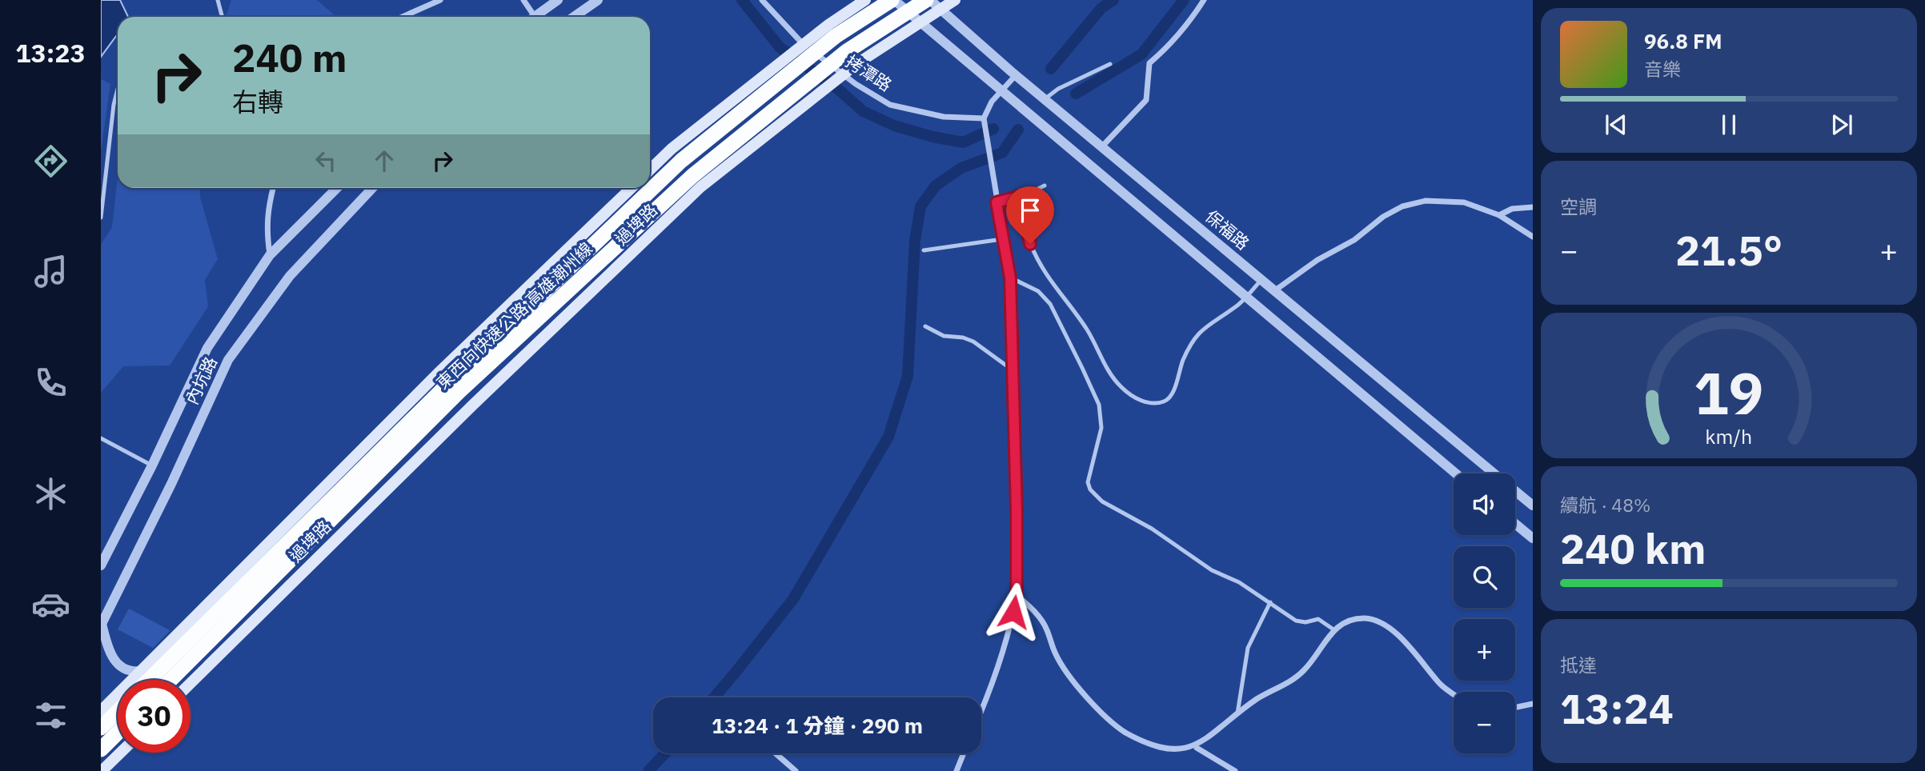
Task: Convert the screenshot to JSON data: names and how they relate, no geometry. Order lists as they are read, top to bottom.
{
  "streets": {
    "highway": ["東西向快速公路 高雄潮州線"],
    "main road": ["過埤路"],
    "street": ["拷潭路", "保福路", "內坑路"]
  },
  "crossings": [
    ["拷潭路", "過埤路"],
    ["過埤路", "保福路"],
    ["過埤路", "內坑路"],
    ["保福路", "東西向快速公路 高雄潮州線"]
  ],
  "page": {
    "tabs": "13:23",
    "turn": ["240 m", "右轉"],
    "song": ["96.8 FM", "音樂"],
    "tile": [
      "空調",
      ["續航 · 48%", "240 km"],
      ["抵達", "13:24"]
    ],
    "heat": ["−", "21.5°", "+"],
    "map_buttons": ["+", "−"],
    "limit": "30",
    "trip": "13:24 · 1 分鐘 · 290 m",
    "gauge": ["19", "km/h"]
  }
}
